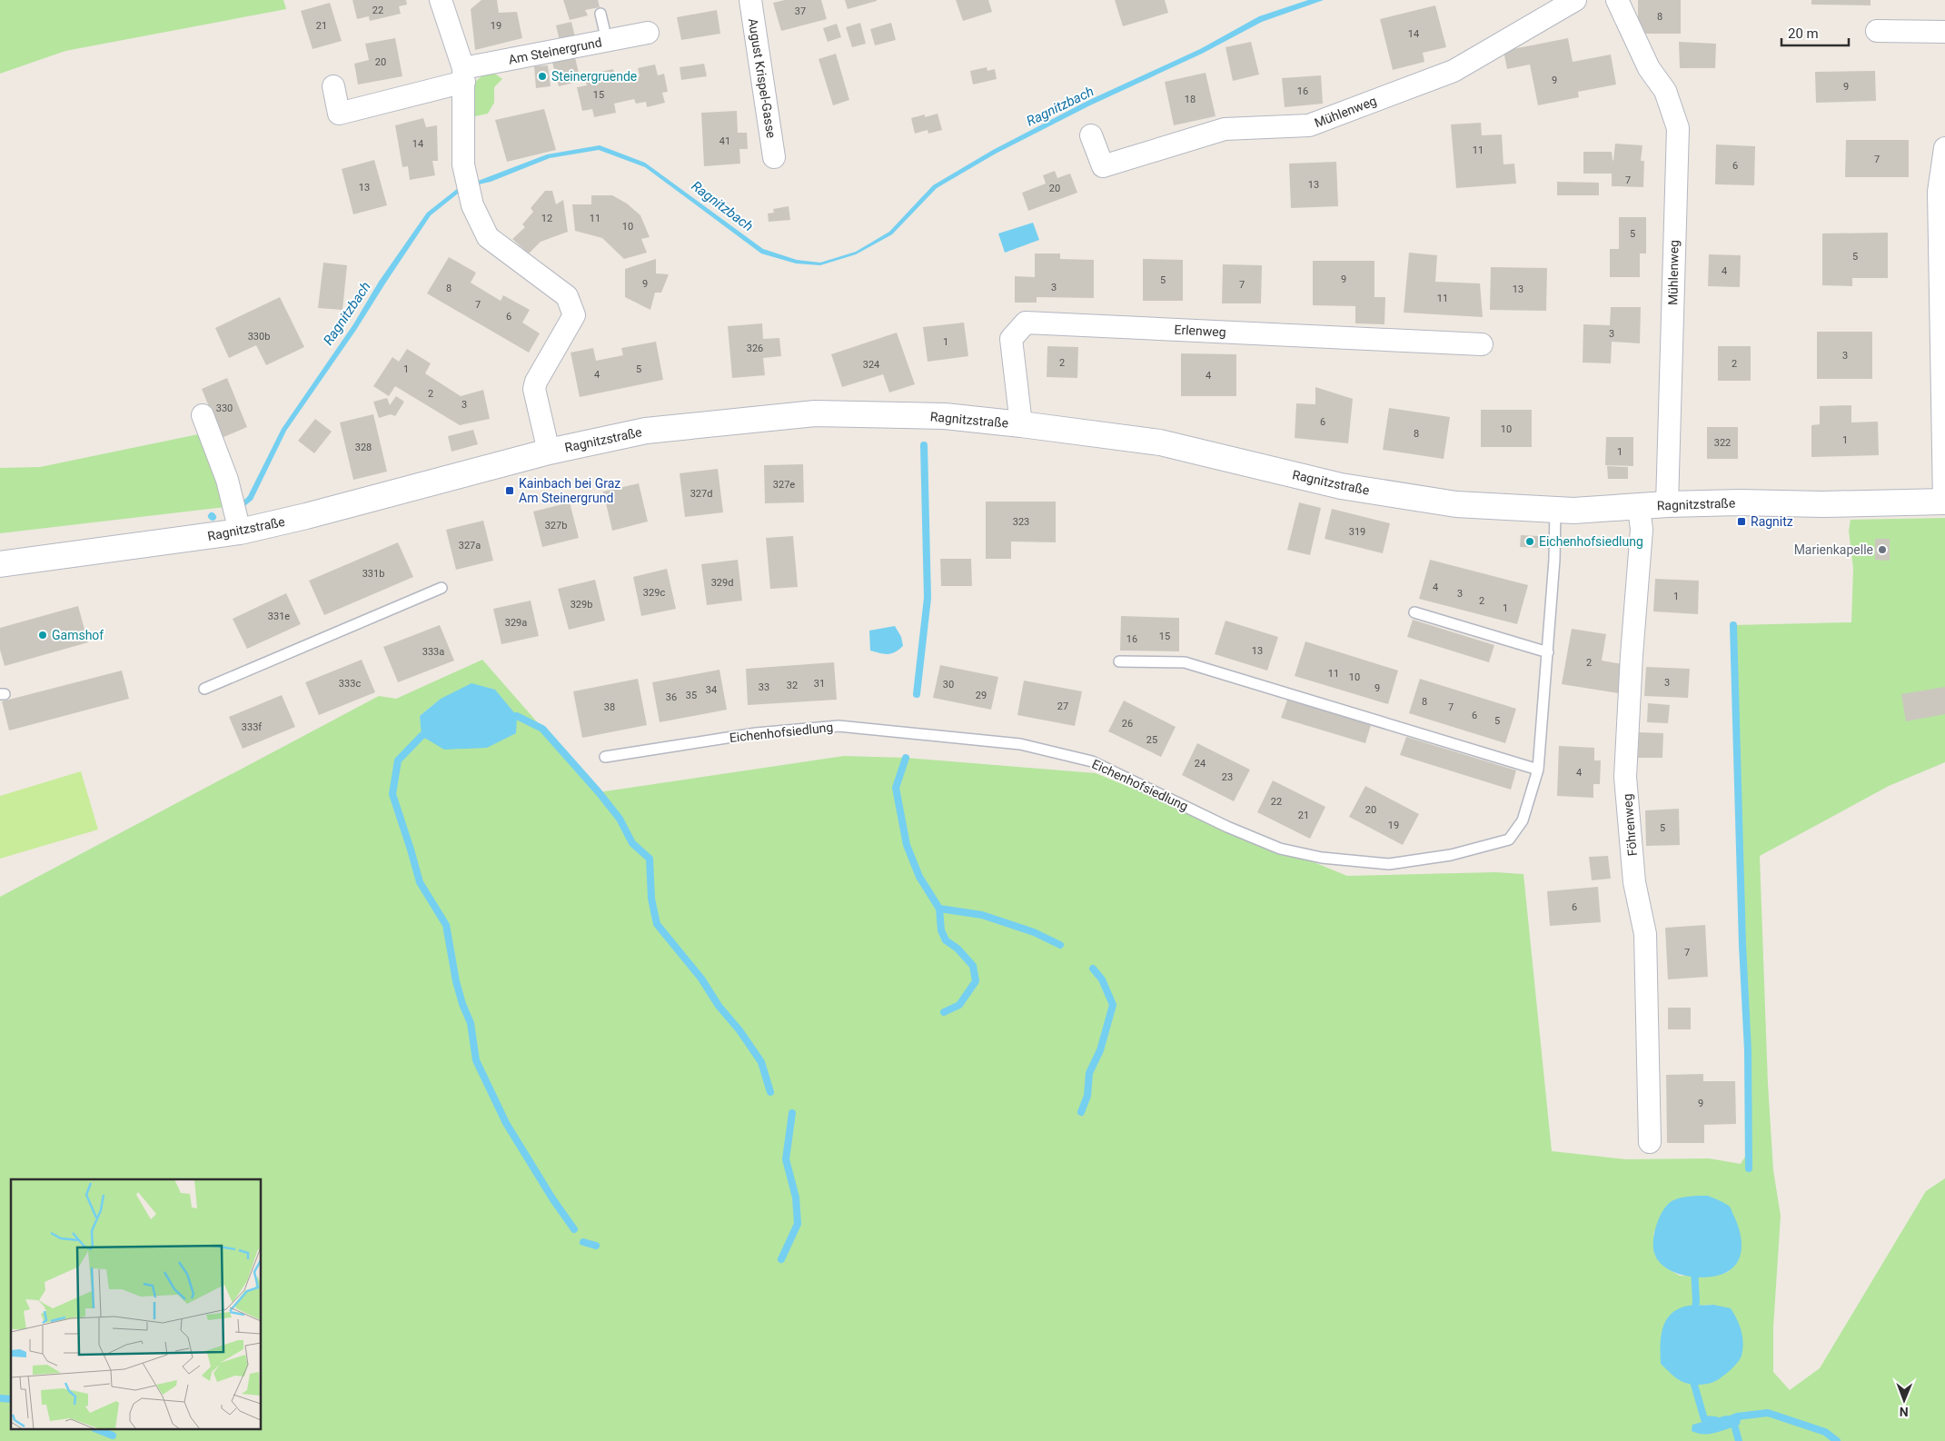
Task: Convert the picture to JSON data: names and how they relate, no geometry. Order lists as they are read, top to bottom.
{
  "streets": {
    "main road": ["Ragnitzstraße"],
    "street": [
      "Am Steinergrund",
      "August Krispel-Gasse",
      "Mühlenweg",
      "Erlenweg",
      "Föhrenweg"
    ],
    "lane": ["Eichenhofsiedlung"]
  },
  "crossings": [
    ["Mühlenweg", "Ragnitzstraße"],
    ["Erlenweg", "Ragnitzstraße"],
    ["Ragnitzstraße", "Eichenhofsiedlung"],
    ["Ragnitzstraße", "Föhrenweg"]
  ],
  "water": ["Ragnitzbach"],
  "places": {
    "other": [
      "Steinergruende",
      "Eichenhofsiedlung",
      "Marienkapelle",
      "Gamshof"
    ],
    "transit": ["Kainbach bei Graz Am Steinergrund", "Ragnitz"]
  },
  "house_numbers": [
    "22",
    "37",
    "8",
    "21",
    "19",
    "14",
    "20",
    "9",
    "9",
    "16",
    "15",
    "18",
    "41",
    "14",
    "11",
    "7",
    "6",
    "7",
    "13",
    "13",
    "20",
    "12",
    "11",
    "10",
    "5",
    "5",
    "4",
    "9",
    "5",
    "9",
    "7",
    "3",
    "8",
    "13",
    "11",
    "7",
    "6",
    "3",
    "330b",
    "1",
    "326",
    "3",
    "2",
    "2",
    "324",
    "1",
    "5",
    "4",
    "4",
    "2",
    "3",
    "330",
    "6",
    "10",
    "8",
    "1",
    "322",
    "328",
    "1",
    "327e",
    "327d",
    "323",
    "327b",
    "319",
    "327a",
    "331b",
    "329d",
    "4",
    "329c",
    "3",
    "1",
    "2",
    "329b",
    "1",
    "331e",
    "329a",
    "15",
    "16",
    "13",
    "333a",
    "2",
    "11",
    "10",
    "3",
    "333c",
    "31",
    "30",
    "32",
    "33",
    "9",
    "34",
    "35",
    "29",
    "36",
    "8",
    "27",
    "38",
    "7",
    "6",
    "5",
    "26",
    "333f",
    "25",
    "24",
    "4",
    "23",
    "22",
    "20",
    "21",
    "19",
    "5",
    "6",
    "7",
    "9"
  ],
  "scale_bar": "20 m",
  "north": "bottom"
}
